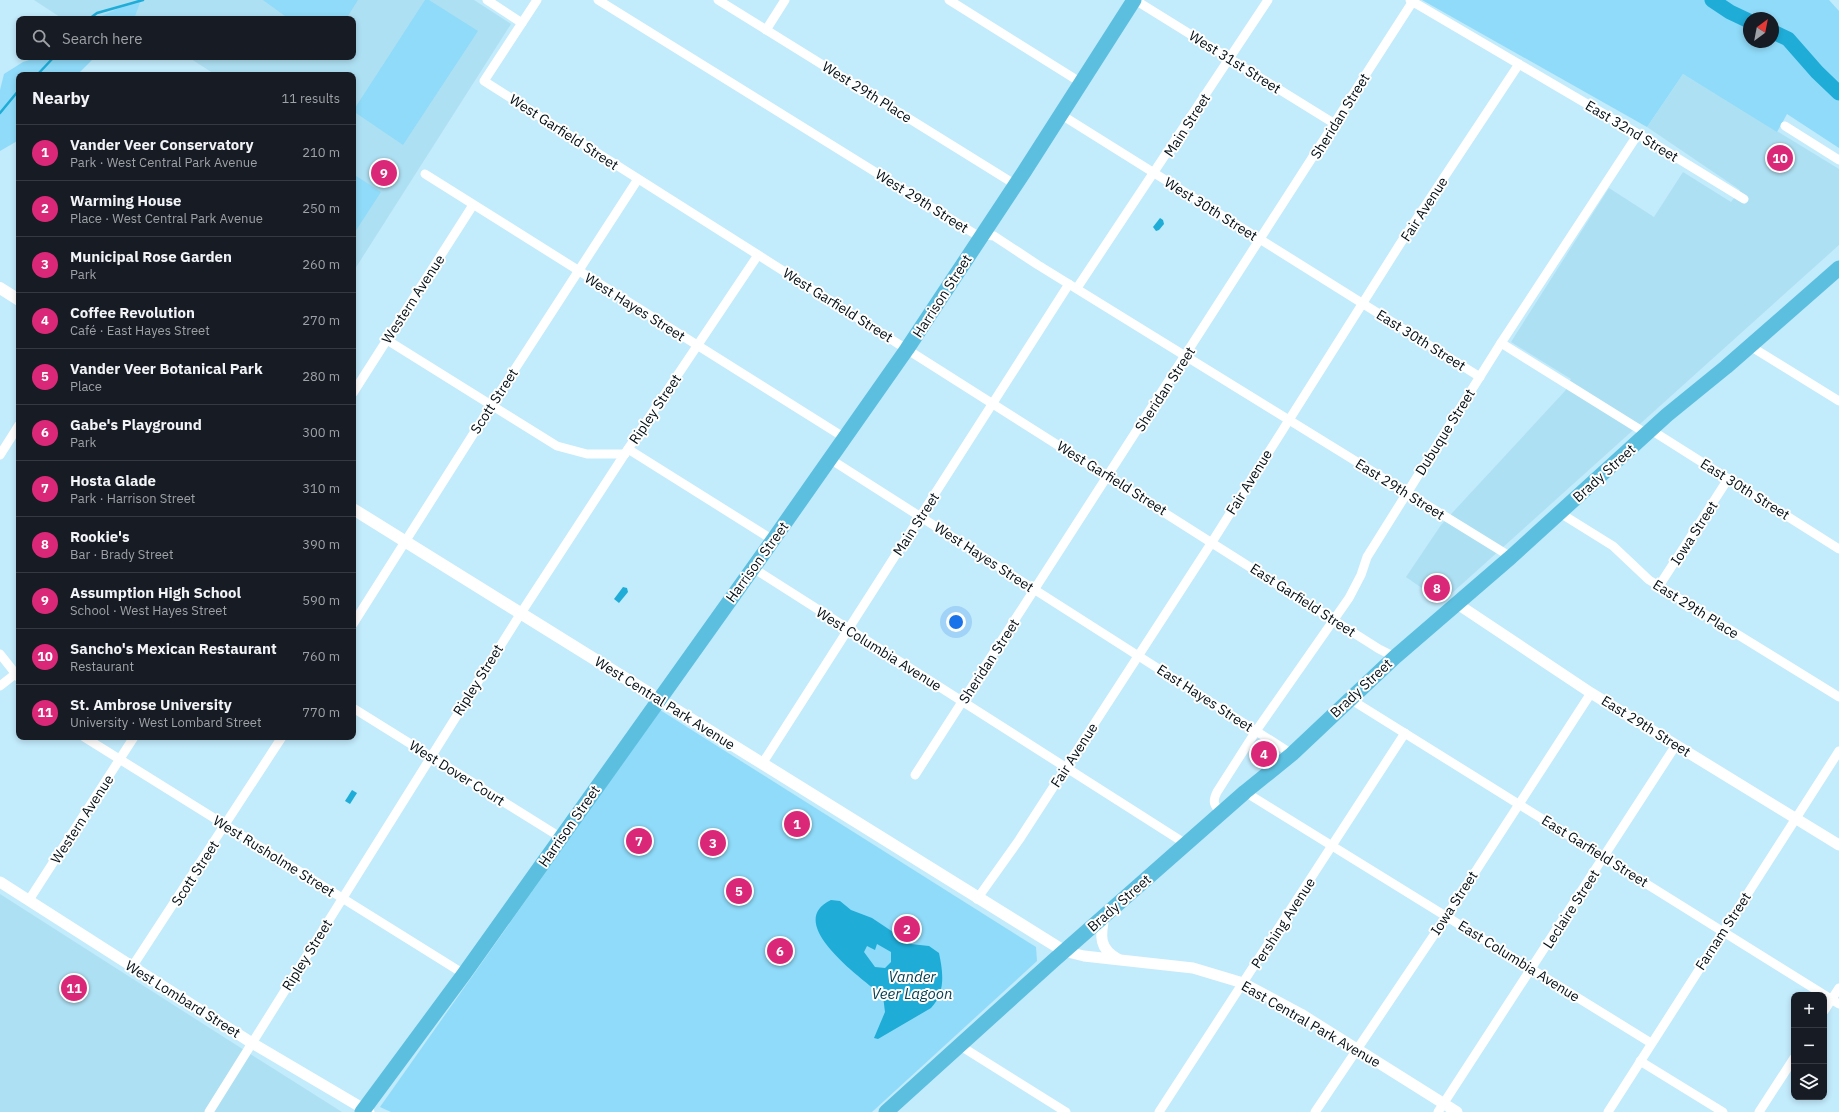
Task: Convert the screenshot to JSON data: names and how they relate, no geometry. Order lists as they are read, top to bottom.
{
  "streets": {
    "highway": ["Harrison Street", "Brady Street"],
    "main road": ["West Central Park Avenue", "East Central Park Avenue"],
    "street": [
      "West 31st Street",
      "West 29th Place",
      "Sheridan Street",
      "Main Street",
      "East 32nd Street",
      "West Garfield Street",
      "West 29th Street",
      "West 30th Street",
      "Fair Avenue",
      "Western Avenue",
      "West Hayes Street",
      "East 30th Street",
      "Scott Street",
      "Ripley Street",
      "Dubuque Street",
      "East 29th Street",
      "Iowa Street",
      "East Garfield Street",
      "East 29th Place",
      "West Columbia Avenue",
      "East Hayes Street",
      "West Dover Court",
      "West Rusholme Street",
      "Leclaire Street",
      "Pershing Avenue",
      "Farnam Street",
      "East Columbia Avenue",
      "West Lombard Street"
    ]
  },
  "crossings": [
    ["West 31st Street", "Sheridan Street"],
    ["West 31st Street", "Main Street"],
    ["West 31st Street", "Harrison Street"],
    ["West 29th Place", "Harrison Street"],
    ["Sheridan Street", "East 32nd Street"],
    ["Sheridan Street", "West Garfield Street"],
    ["Sheridan Street", "West 29th Street"],
    ["Sheridan Street", "West 30th Street"],
    ["Sheridan Street", "West Hayes Street"],
    ["Sheridan Street", "West Columbia Avenue"],
    ["Main Street", "West Garfield Street"],
    ["Main Street", "West 29th Street"],
    ["Main Street", "West 30th Street"],
    ["Main Street", "West Hayes Street"],
    ["Main Street", "West Columbia Avenue"],
    ["Main Street", "West Central Park Avenue"],
    ["East 32nd Street", "Fair Avenue"],
    ["East 32nd Street", "Dubuque Street"],
    ["West Garfield Street", "Fair Avenue"],
    ["West Garfield Street", "Harrison Street"],
    ["West Garfield Street", "Scott Street"],
    ["West Garfield Street", "Ripley Street"],
    ["West Garfield Street", "East Garfield Street"],
    ["West 29th Street", "Fair Avenue"],
    ["West 29th Street", "Harrison Street"],
    ["West 29th Street", "East 29th Street"],
    ["West 30th Street", "Fair Avenue"],
    ["West 30th Street", "Harrison Street"],
    ["West 30th Street", "East 30th Street"],
    ["Fair Avenue", "West Hayes Street"],
    ["Fair Avenue", "East 30th Street"],
    ["Fair Avenue", "East 29th Street"],
    ["Fair Avenue", "East Garfield Street"],
    ["Fair Avenue", "West Columbia Avenue"],
    ["Fair Avenue", "East Hayes Street"],
    ["Fair Avenue", "West Central Park Avenue"],
    ["Fair Avenue", "East Central Park Avenue"],
    ["Harrison Street", "West Hayes Street"],
    ["Harrison Street", "West Columbia Avenue"],
    ["Harrison Street", "West Central Park Avenue"],
    ["Harrison Street", "West Dover Court"],
    ["Harrison Street", "West Rusholme Street"],
    ["Harrison Street", "West Lombard Street"],
    ["Western Avenue", "West Hayes Street"],
    ["Western Avenue", "West Rusholme Street"],
    ["Western Avenue", "West Lombard Street"],
    ["West Hayes Street", "Scott Street"],
    ["West Hayes Street", "Ripley Street"],
    ["West Hayes Street", "East Hayes Street"],
    ["East 30th Street", "Dubuque Street"],
    ["East 30th Street", "Brady Street"],
    ["East 30th Street", "Iowa Street"],
    ["Scott Street", "West Central Park Avenue"],
    ["Scott Street", "West Rusholme Street"],
    ["Scott Street", "West Lombard Street"],
    ["Ripley Street", "West Central Park Avenue"],
    ["Ripley Street", "West Dover Court"],
    ["Ripley Street", "West Rusholme Street"],
    ["Ripley Street", "West Lombard Street"],
    ["Dubuque Street", "Brady Street"],
    ["Dubuque Street", "East 29th Street"],
    ["Dubuque Street", "East Garfield Street"],
    ["Dubuque Street", "East Hayes Street"],
    ["Brady Street", "East 29th Street"],
    ["Brady Street", "East Garfield Street"],
    ["Brady Street", "East 29th Place"],
    ["Brady Street", "East Hayes Street"],
    ["Brady Street", "East Columbia Avenue"],
    ["Brady Street", "East Central Park Avenue"],
    ["East 29th Street", "Iowa Street"],
    ["East 29th Street", "Leclaire Street"],
    ["East 29th Street", "Farnam Street"],
    ["Iowa Street", "East Garfield Street"],
    ["Iowa Street", "East 29th Place"],
    ["Iowa Street", "East Columbia Avenue"],
    ["Iowa Street", "East Central Park Avenue"],
    ["East Garfield Street", "Leclaire Street"],
    ["East Garfield Street", "Pershing Avenue"],
    ["East Garfield Street", "Farnam Street"],
    ["West Central Park Avenue", "East Central Park Avenue"],
    ["Leclaire Street", "East Columbia Avenue"],
    ["Leclaire Street", "East Central Park Avenue"],
    ["Pershing Avenue", "East Columbia Avenue"],
    ["Pershing Avenue", "East Central Park Avenue"],
    ["Farnam Street", "East Columbia Avenue"]
  ],
  "water": ["Vander Veer Lagoon"],
  "north": "top right",
  "page": {
    "search": "Search here",
    "heading": ["Nearby", "11 results"],
    "list": [
      {
        "mark": "1",
        "name": "Vander Veer Conservatory",
        "note": "Park · West Central Park Avenue",
        "value": "210 m"
      },
      {
        "mark": "2",
        "name": "Warming House",
        "note": "Place · West Central Park Avenue",
        "value": "250 m"
      },
      {
        "mark": "3",
        "name": "Municipal Rose Garden",
        "note": "Park",
        "value": "260 m"
      },
      {
        "mark": "4",
        "name": "Coffee Revolution",
        "note": "Café · East Hayes Street",
        "value": "270 m"
      },
      {
        "mark": "5",
        "name": "Vander Veer Botanical Park",
        "note": "Place",
        "value": "280 m"
      },
      {
        "mark": "6",
        "name": "Gabe's Playground",
        "note": "Park",
        "value": "300 m"
      },
      {
        "mark": "7",
        "name": "Hosta Glade",
        "note": "Park · Harrison Street",
        "value": "310 m"
      },
      {
        "mark": "8",
        "name": "Rookie's",
        "note": "Bar · Brady Street",
        "value": "390 m"
      },
      {
        "mark": "9",
        "name": "Assumption High School",
        "note": "School · West Hayes Street",
        "value": "590 m"
      },
      {
        "mark": "10",
        "name": "Sancho's Mexican Restaurant",
        "note": "Restaurant",
        "value": "760 m"
      },
      {
        "mark": "11",
        "name": "St. Ambrose University",
        "note": "University · West Lombard Street",
        "value": "770 m"
      }
    ],
    "pins": [
      "10",
      "9",
      "8",
      "4",
      "1",
      "7",
      "3",
      "5",
      "2",
      "6",
      "11"
    ],
    "map_buttons": ["+", "−"]
  }
}
